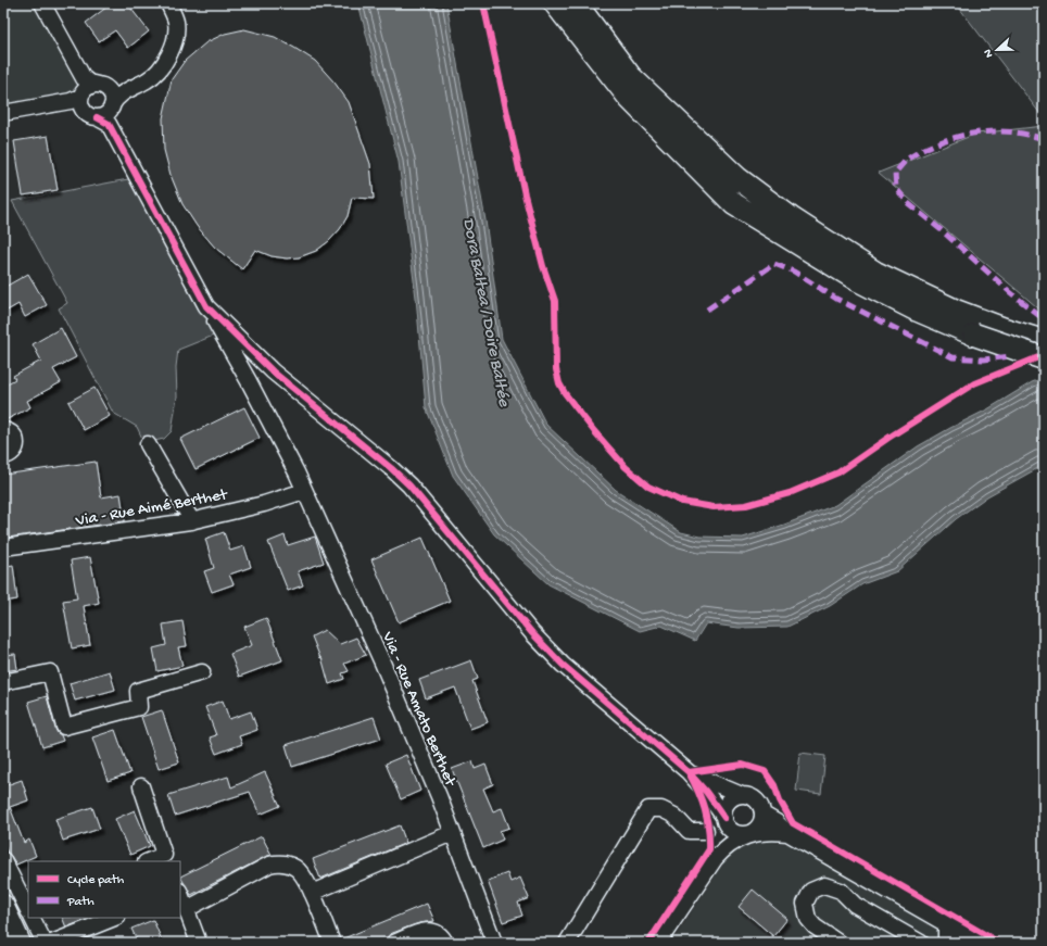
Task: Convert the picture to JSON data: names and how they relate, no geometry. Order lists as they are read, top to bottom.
{
  "streets": {
    "street": ["Via - Rue Aimé Berthet", "Via - Rue Amato Berthet"]
  },
  "crossings": [
    ["Via - Rue Aimé Berthet", "Via - Rue Amato Berthet"]
  ],
  "water": ["Dora Baltea / Doire Baltée"],
  "legend": ["Cycle path", "Path"],
  "north": "left"
}
